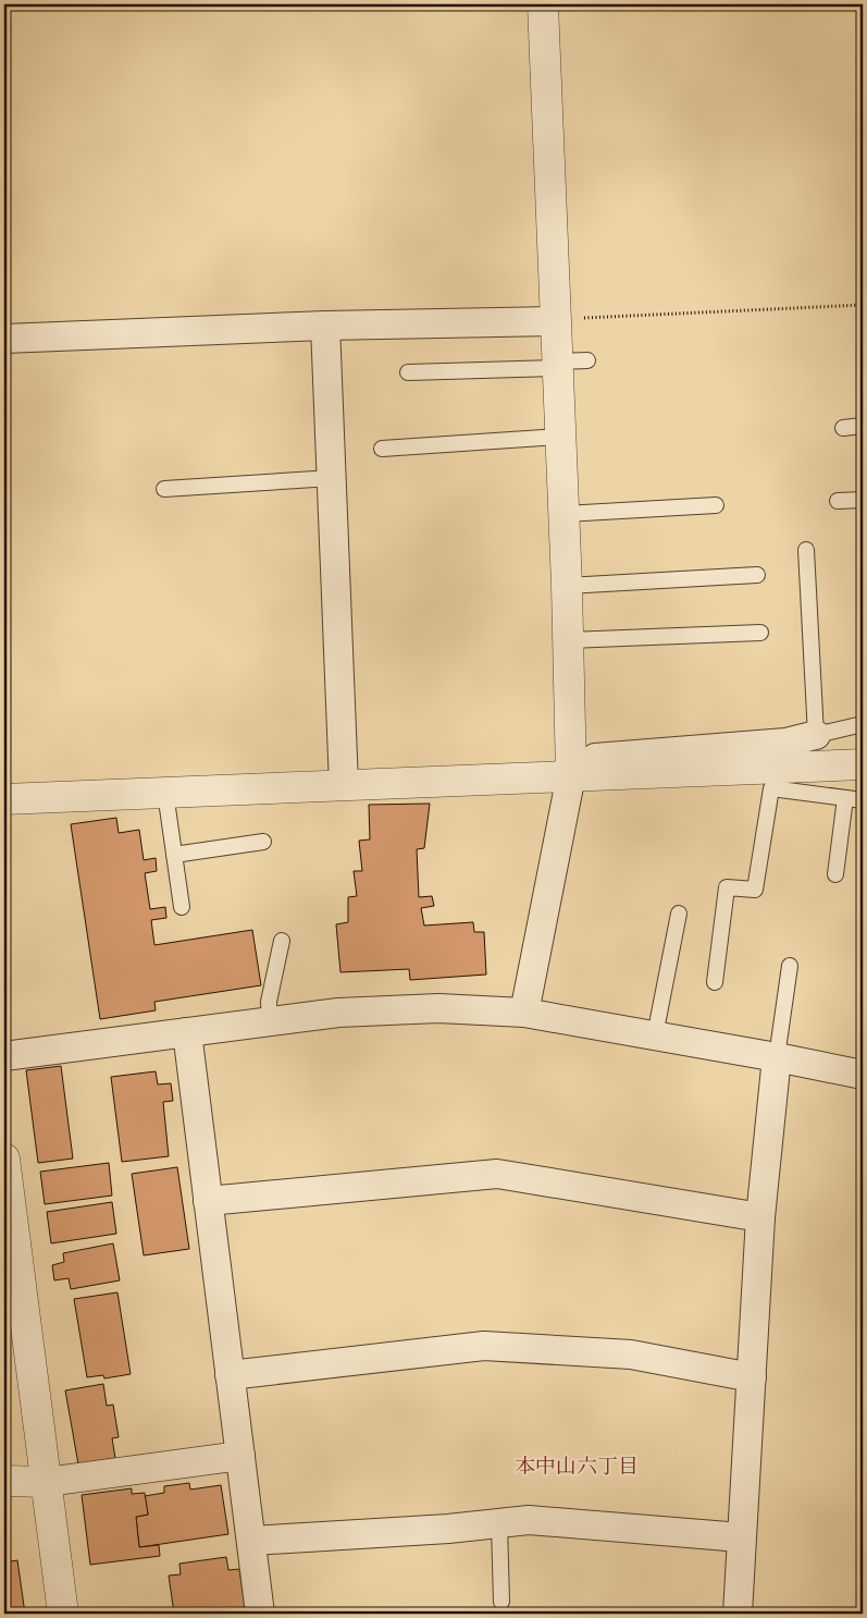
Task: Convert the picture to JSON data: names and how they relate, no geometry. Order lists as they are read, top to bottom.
{
  "districts": ["本中山六丁目"]
}
